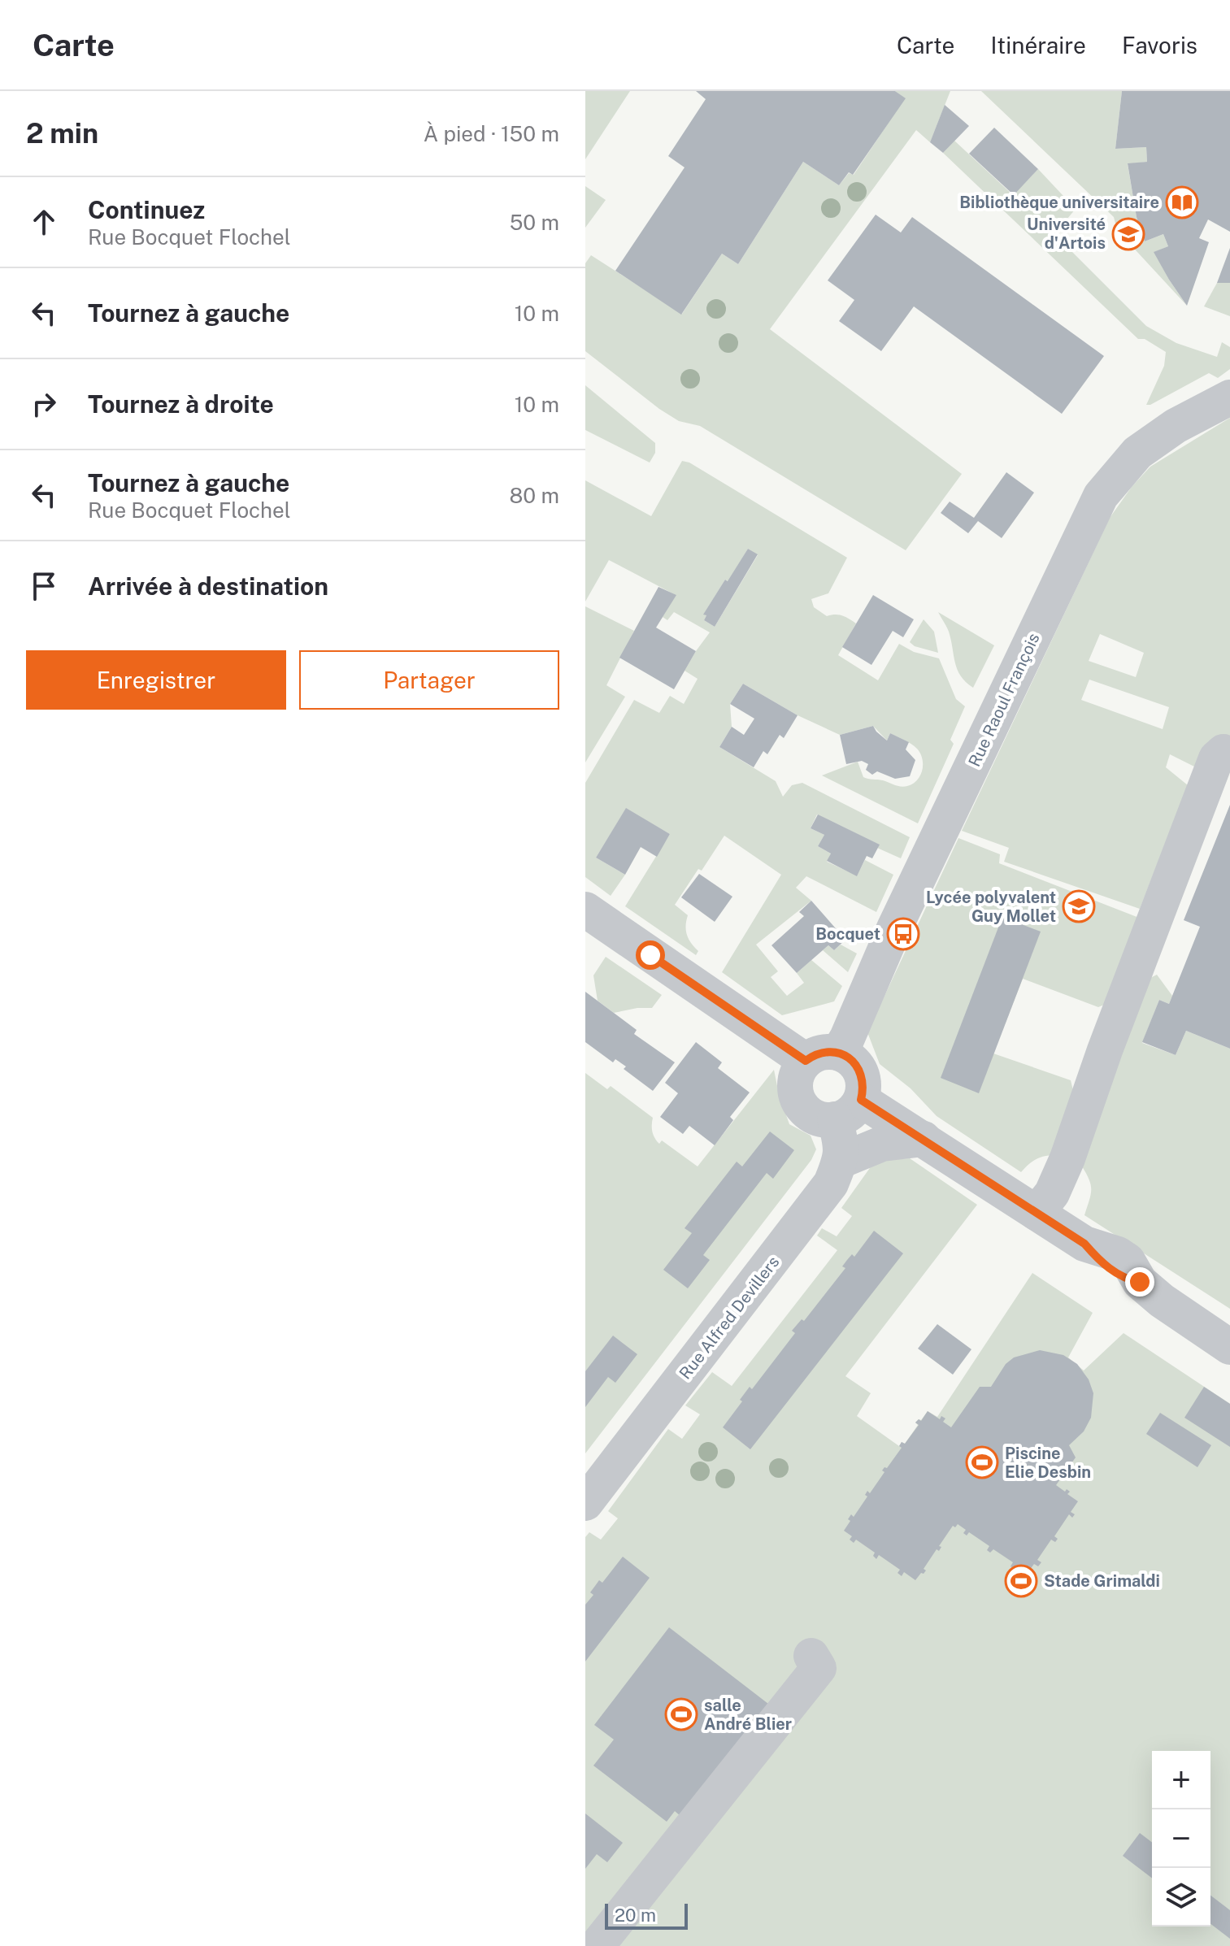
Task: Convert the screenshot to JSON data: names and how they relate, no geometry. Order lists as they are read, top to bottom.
{
  "streets": {
    "street": ["Rue Raoul François", "Rue Alfred Devillers"]
  },
  "places": {
    "library": ["Bibliothèque universitaire"],
    "school or university": ["Université d'Artois", "Lycée polyvalent Guy Mollet"],
    "bus stop": ["Bocquet"],
    "sports": ["Piscine Elie Desbin", "Stade Grimaldi", "salle André Blier"]
  },
  "scale_bar": "20 m",
  "page": {
    "header": "Carte",
    "nav": ["Carte", "Itinéraire", "Favoris"],
    "heading": ["2 min", "À pied · 150 m"],
    "list": [
      ["Continuez", "Rue Bocquet Flochel", "50 m"],
      ["Tournez à gauche", "10 m"],
      ["Tournez à droite", "10 m"],
      ["Tournez à gauche", "Rue Bocquet Flochel", "80 m"],
      "Arrivée à destination"
    ],
    "buttons": ["Enregistrer", "Partager"],
    "map_buttons": ["+", "−"],
    "scale": "20 m"
  }
}
